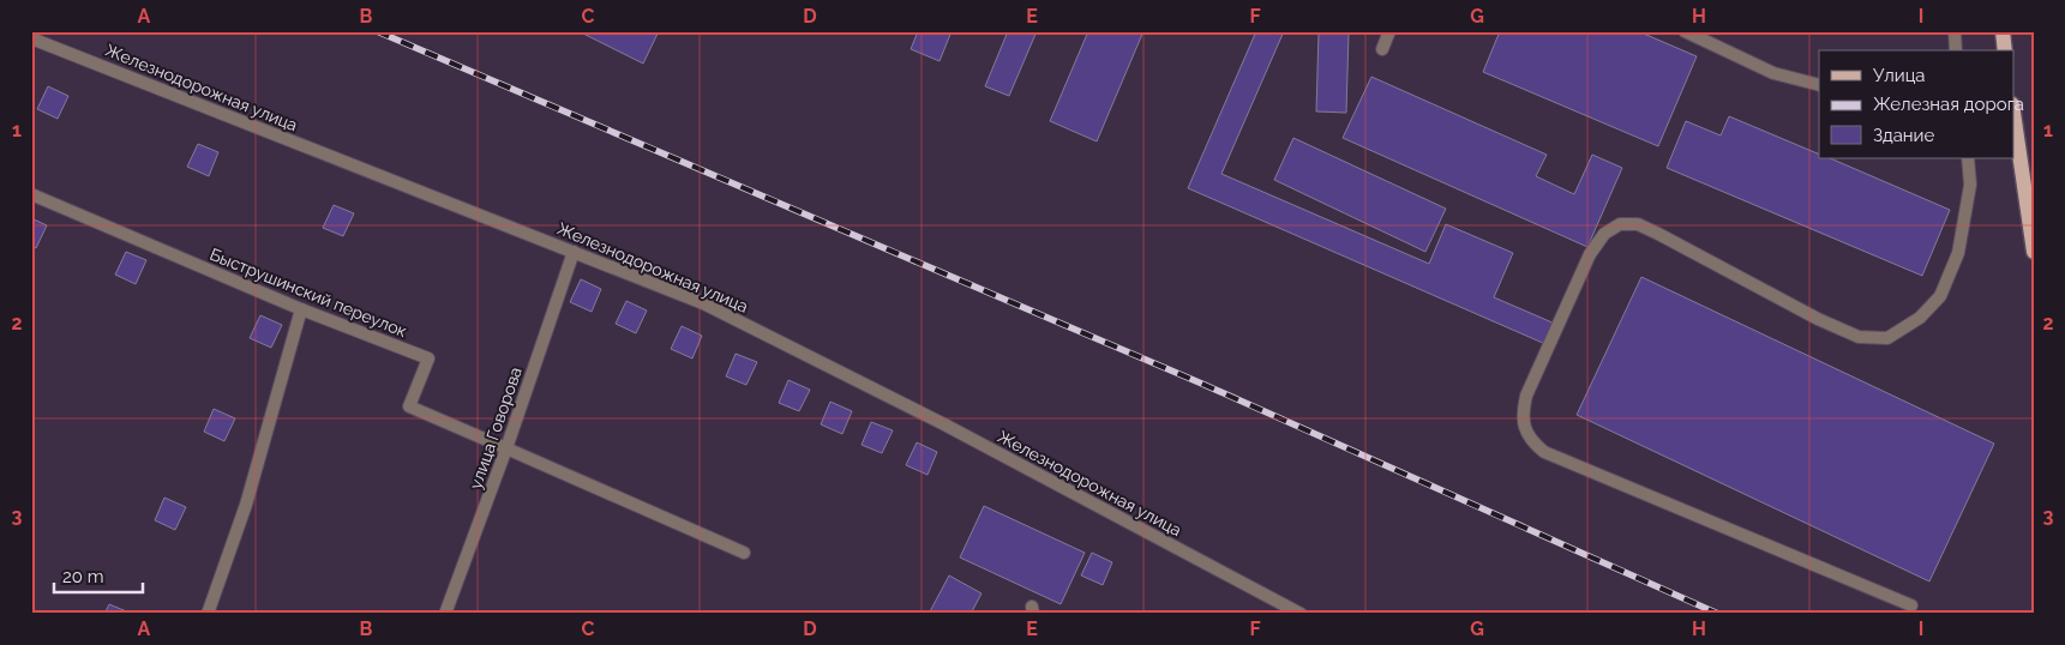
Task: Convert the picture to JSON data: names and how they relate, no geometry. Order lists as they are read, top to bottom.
{
  "streets": {
    "street": ["Железнодорожная улица", "Быструшинский переулок", "улица Говорова"]
  },
  "crossings": [
    ["Железнодорожная улица", "улица Говорова"],
    ["Быструшинский переулок", "улица Говорова"]
  ],
  "legend": ["Улица", "Железная дорога", "Здание"],
  "scale_bar": "20 m",
  "grid": {
    "columns": [
      "A",
      "B",
      "C",
      "D",
      "E",
      "F",
      "G",
      "H",
      "I"
    ],
    "rows": ["1", "2", "3"]
  }
}
